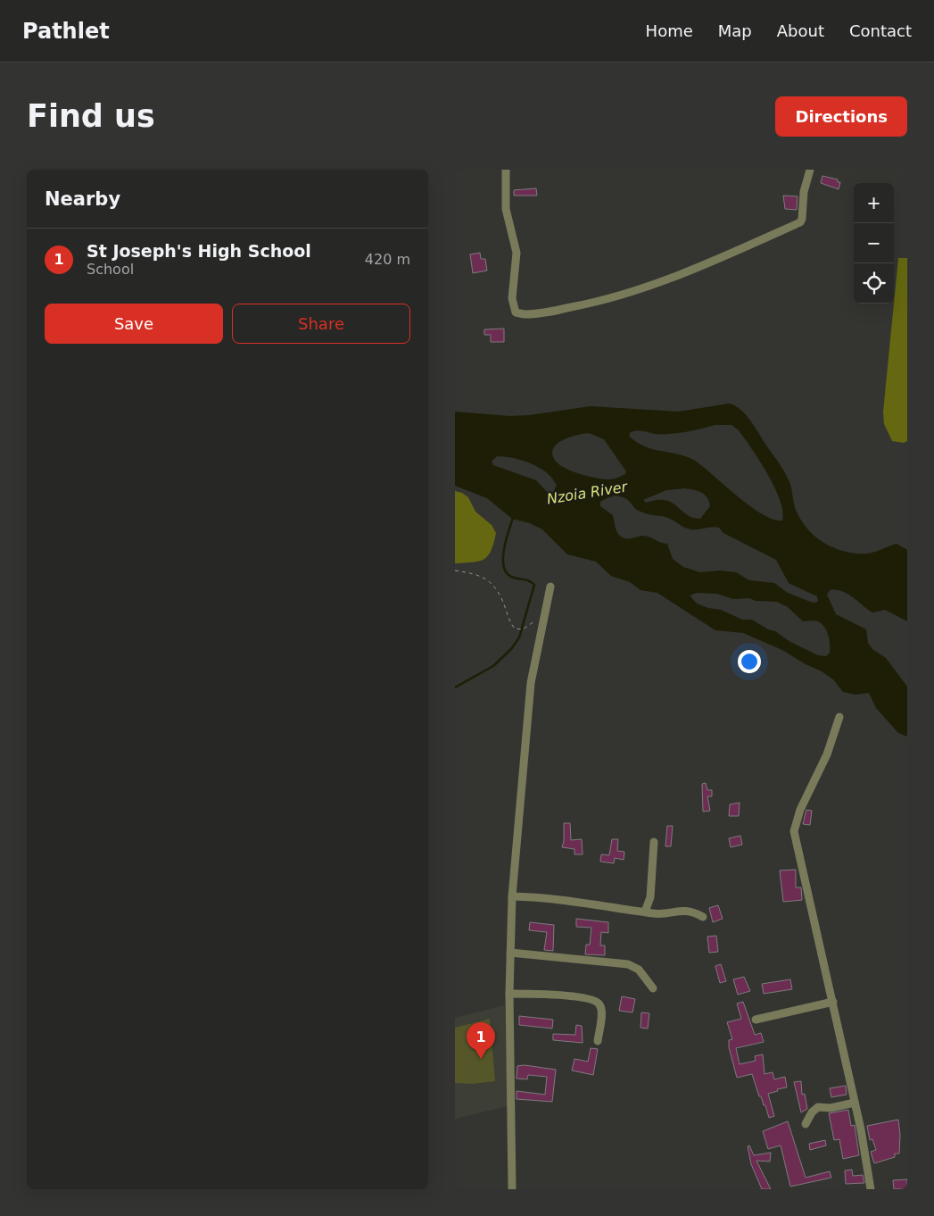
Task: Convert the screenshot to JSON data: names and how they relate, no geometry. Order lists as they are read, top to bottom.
{
  "water": ["Nzoia River"],
  "page": {
    "header": "Pathlet",
    "nav": [
      "Home",
      "Map",
      "About",
      "Contact"
    ],
    "buttons": [
      "Directions",
      ["Save", "Share"]
    ],
    "title": "Find us",
    "heading": "Nearby",
    "map_buttons": ["+", "−"],
    "list": [
      {
        "mark": "1",
        "name": "St Joseph's High School",
        "note": "School",
        "value": "420 m"
      }
    ],
    "pins": "1"
  }
}
